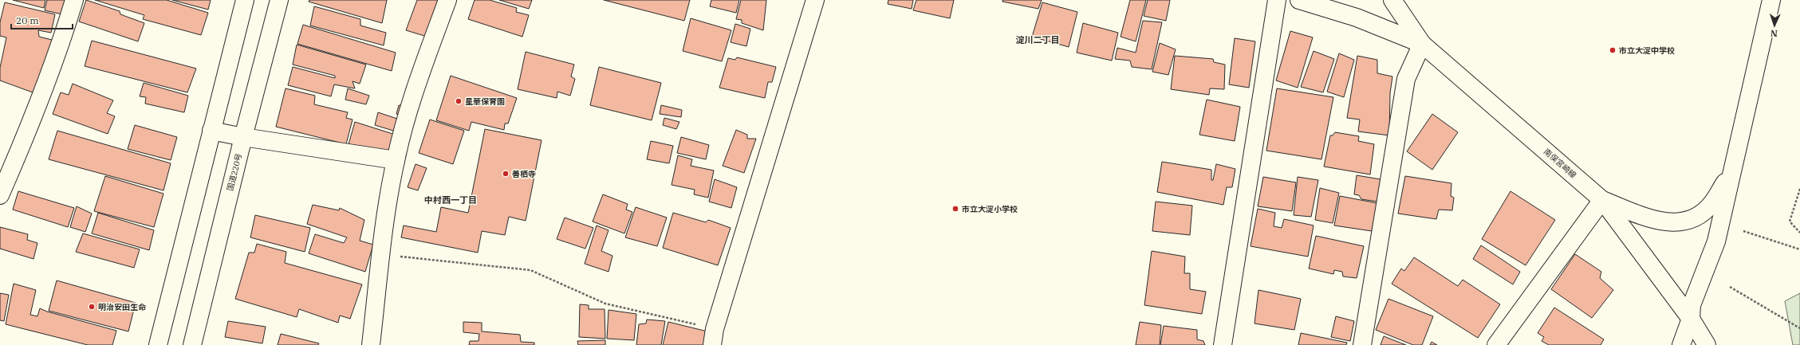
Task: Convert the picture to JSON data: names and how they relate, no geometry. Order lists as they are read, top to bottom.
{
  "streets": {
    "main road": ["南俣宮崎線", "国道220号"]
  },
  "districts": ["淀川二丁目", "中村西一丁目"],
  "places": [
    "市立大淀中学校",
    "星華保育園",
    "善栖寺",
    "市立大淀小学校",
    "明治安田生命"
  ],
  "scale_bar": "20 m",
  "north": "bottom"
}
